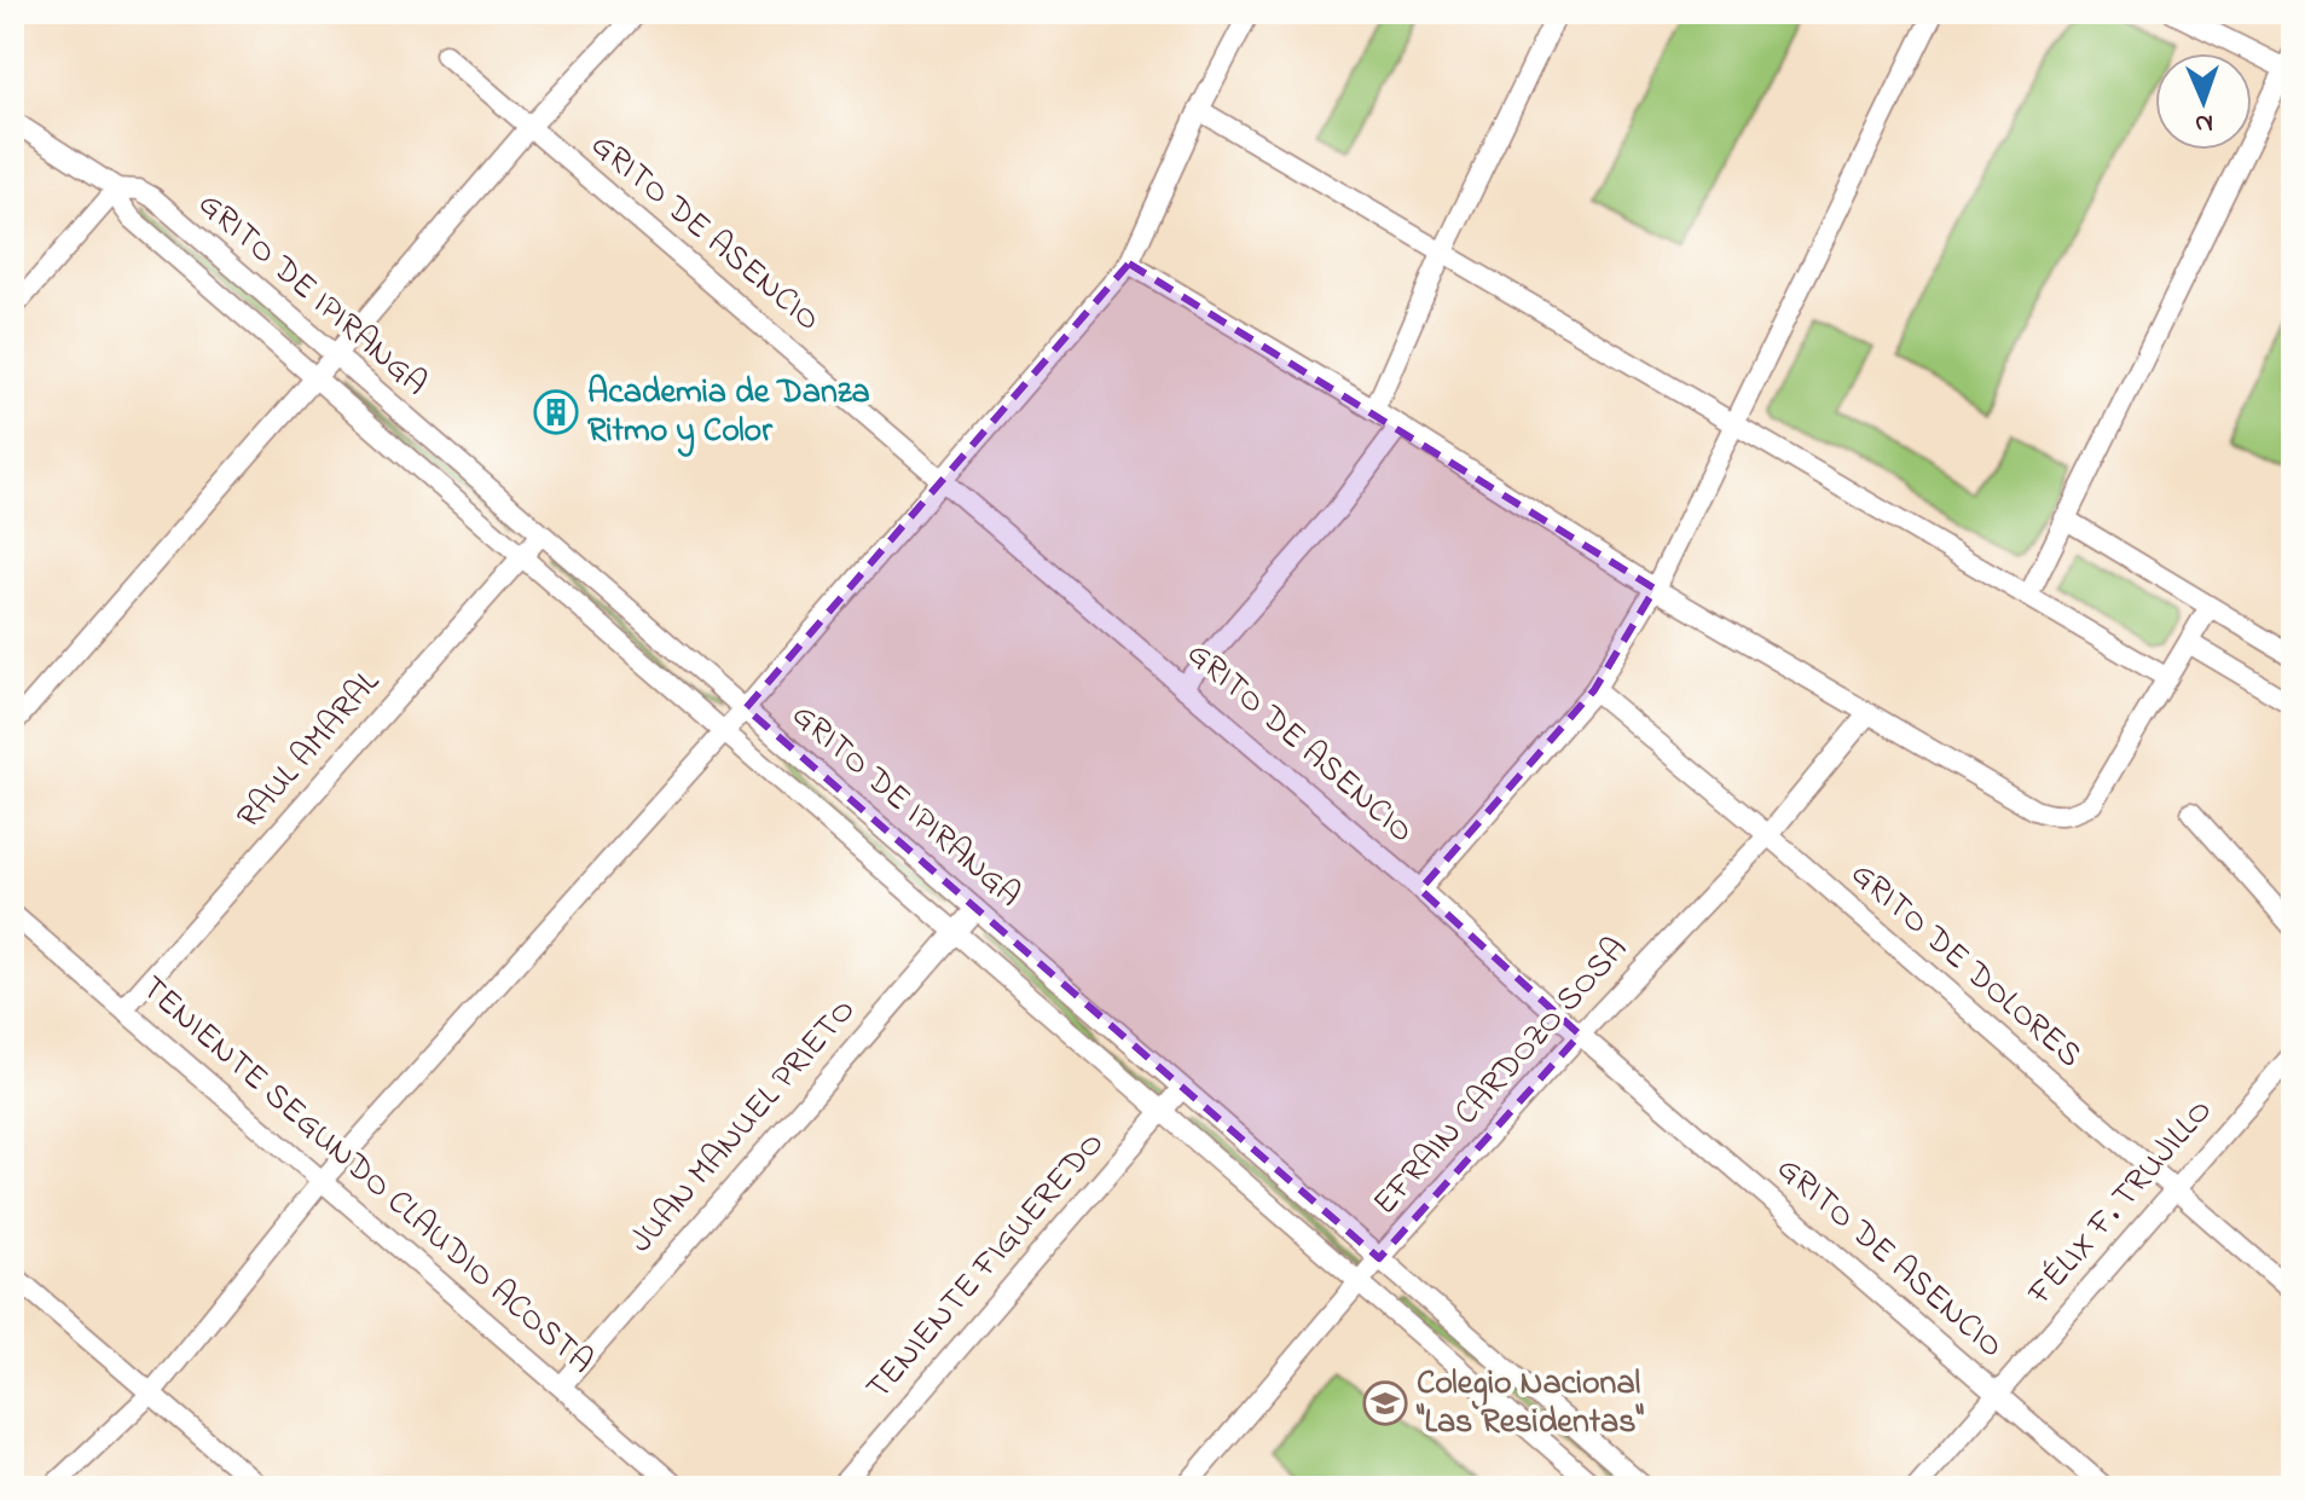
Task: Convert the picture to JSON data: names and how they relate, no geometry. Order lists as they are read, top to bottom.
{
  "streets": {
    "street": [
      "GRITO DE ASENCIO",
      "GRITO DE IPIRANGA",
      "RAUL AMARAL",
      "GRITO DE DOLORES",
      "EFRAIN CARDOZO SOSA",
      "JUAN MANUEL PRIETO",
      "TENIENTE SEGUNDO CLAUDIO ACOSTA",
      "FÉLIX F. TRUJILLO",
      "TENIENTE FIGUEREDO"
    ]
  },
  "crossings": [
    ["GRITO DE ASENCIO", "EFRAIN CARDOZO SOSA"],
    ["GRITO DE ASENCIO", "FÉLIX F. TRUJILLO"],
    ["GRITO DE IPIRANGA", "RAUL AMARAL"],
    ["GRITO DE IPIRANGA", "EFRAIN CARDOZO SOSA"],
    ["GRITO DE IPIRANGA", "JUAN MANUEL PRIETO"],
    ["GRITO DE IPIRANGA", "TENIENTE FIGUEREDO"],
    ["RAUL AMARAL", "TENIENTE SEGUNDO CLAUDIO ACOSTA"],
    ["GRITO DE DOLORES", "EFRAIN CARDOZO SOSA"],
    ["GRITO DE DOLORES", "FÉLIX F. TRUJILLO"],
    ["JUAN MANUEL PRIETO", "TENIENTE SEGUNDO CLAUDIO ACOSTA"]
  ],
  "places": {
    "building": ["Academia de Danza Ritmo y Color"],
    "school or university": ["Colegio Nacional \"Las Residentas\""]
  },
  "north": "bottom"
}
